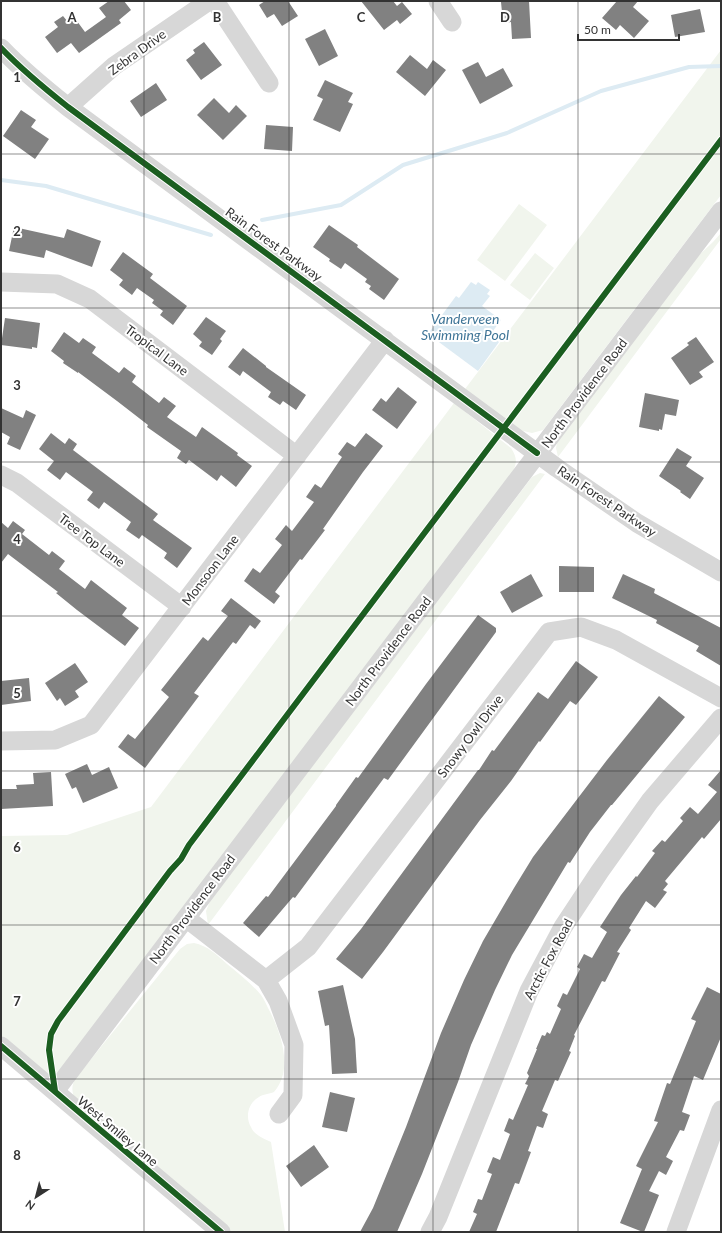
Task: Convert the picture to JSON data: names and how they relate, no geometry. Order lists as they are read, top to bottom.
{
  "streets": {
    "street": [
      "Zebra Drive",
      "Rain Forest Parkway",
      "Tropical Lane",
      "North Providence Road",
      "Tree Top Lane",
      "Monsoon Lane",
      "Snowy Owl Drive",
      "Arctic Fox Road",
      "West Smiley Lane"
    ]
  },
  "crossings": [
    ["Zebra Drive", "Rain Forest Parkway"],
    ["Rain Forest Parkway", "North Providence Road"],
    ["Rain Forest Parkway", "Monsoon Lane"],
    ["Tropical Lane", "Monsoon Lane"],
    ["North Providence Road", "West Smiley Lane"],
    ["Tree Top Lane", "Monsoon Lane"]
  ],
  "water": ["Vanderveen Swimming Pool"],
  "scale_bar": "50 m",
  "north": "bottom left",
  "grid": {
    "columns": [
      "A",
      "B",
      "C",
      "D"
    ],
    "rows": [
      "1",
      "2",
      "3",
      "4",
      "5",
      "6",
      "7",
      "8"
    ]
  }
}
